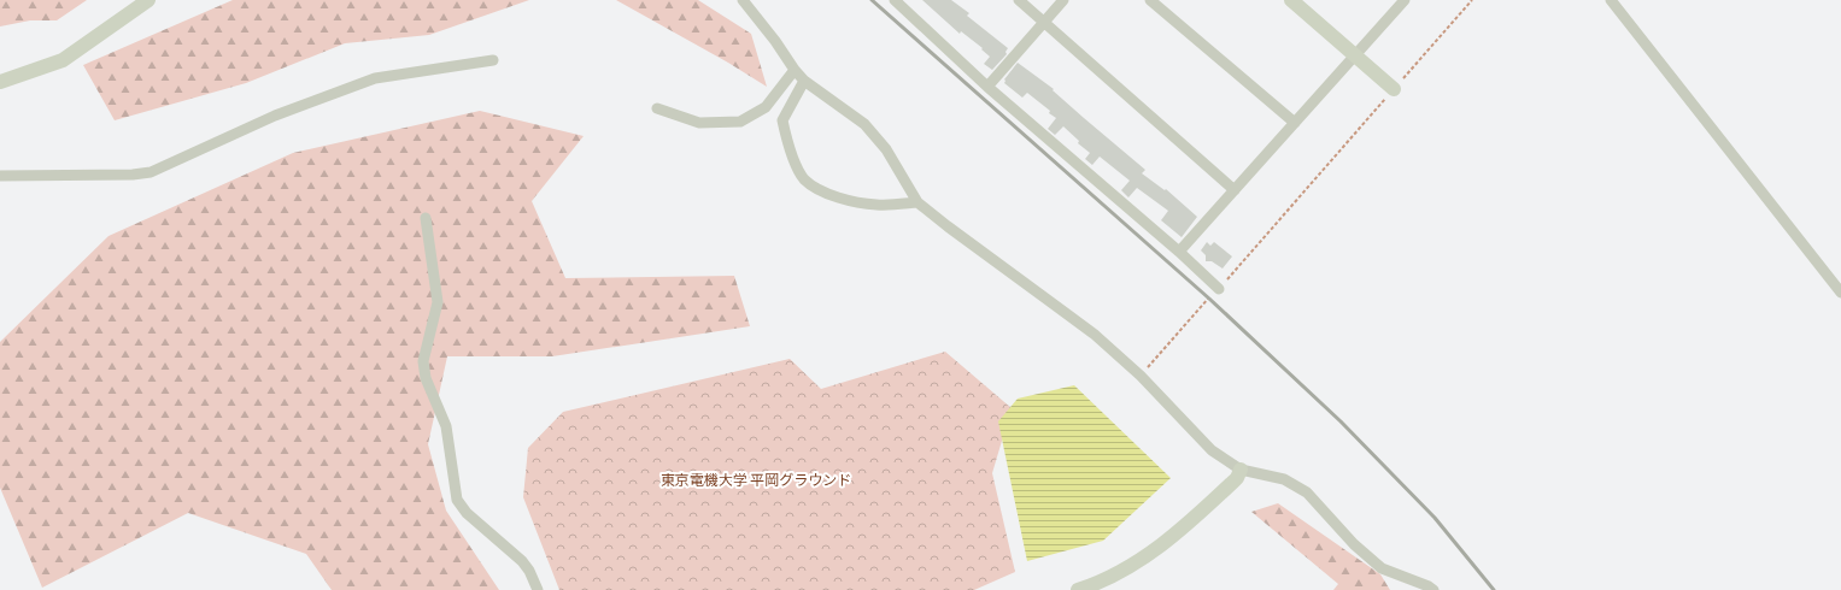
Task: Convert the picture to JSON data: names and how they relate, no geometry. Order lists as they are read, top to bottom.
{
  "parks": ["東京電機大学 平岡グラウンド"]
}
